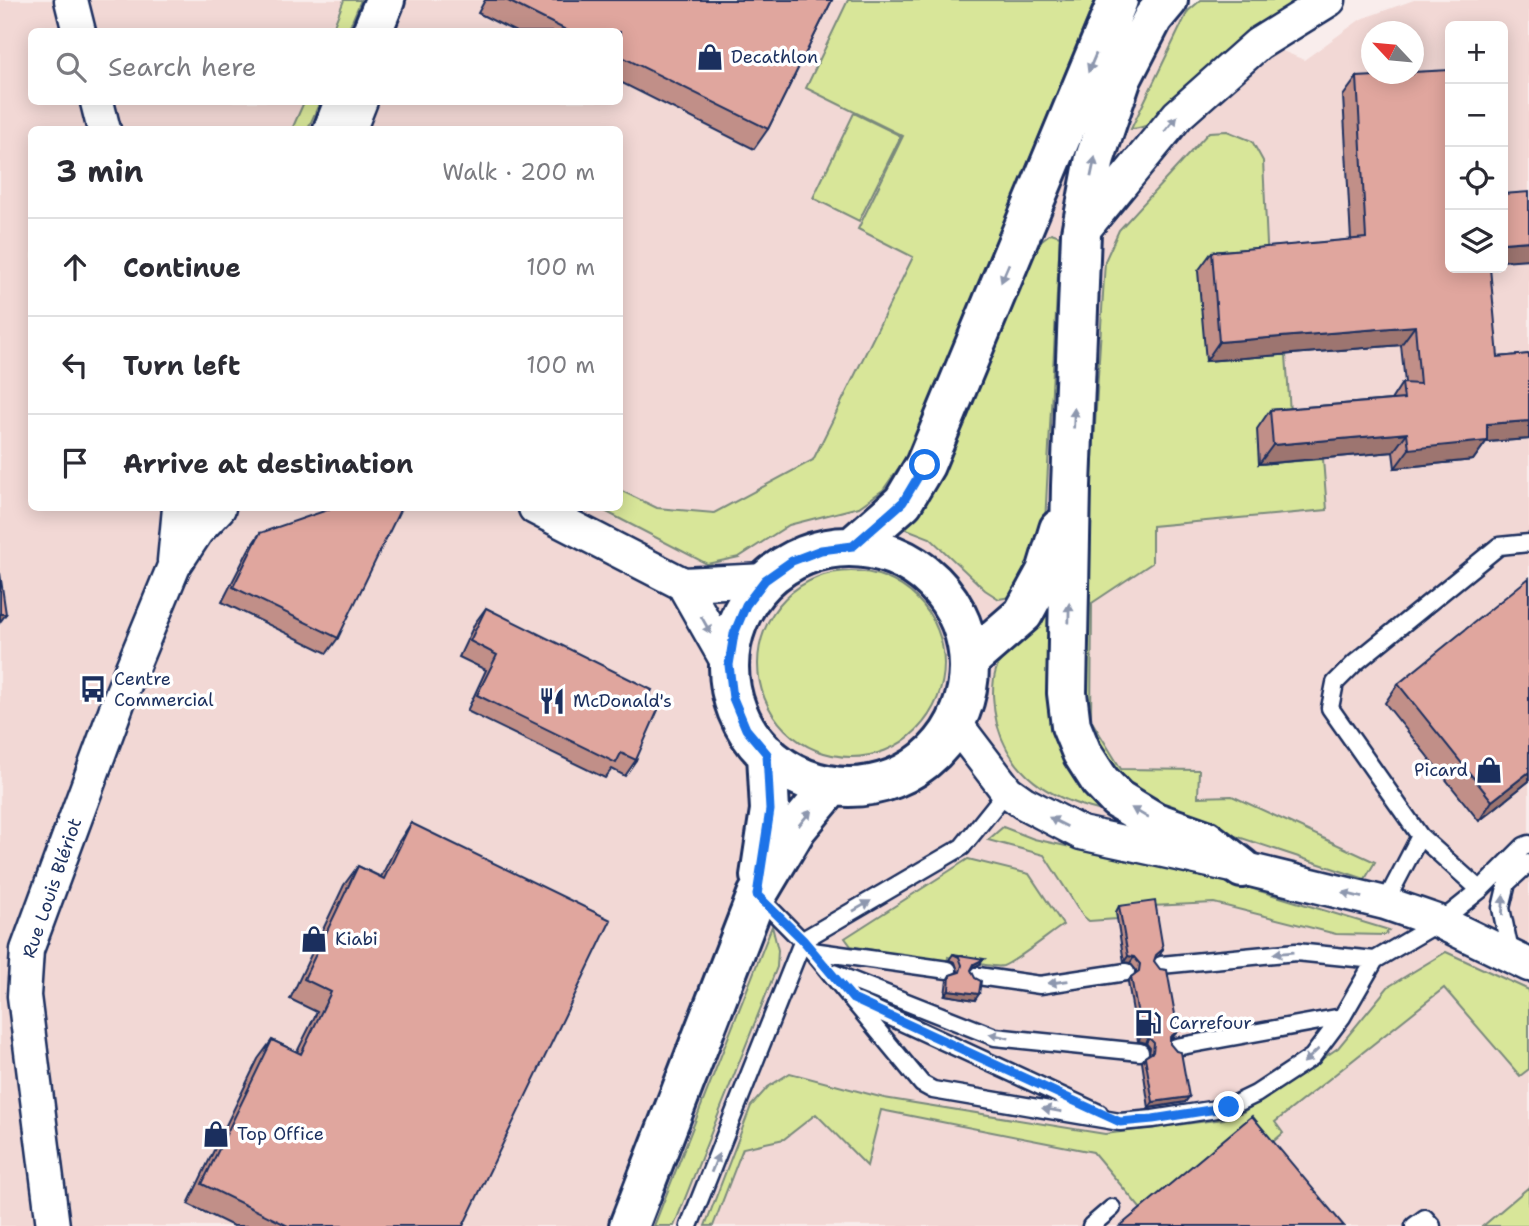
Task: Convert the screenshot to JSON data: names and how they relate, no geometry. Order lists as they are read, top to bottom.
{
  "streets": {
    "street": ["Rue Louis Blériot"]
  },
  "places": {
    "shop": [
      "Decathlon",
      "Picard",
      "Kiabi",
      "Top Office"
    ],
    "bus stop": ["Centre Commercial"],
    "restaurant": ["McDonald's"],
    "fuel station": ["Carrefour"]
  },
  "north": "top left",
  "page": {
    "map_buttons": ["+", "−"],
    "search": "Search here",
    "heading": ["3 min", "Walk · 200 m"],
    "list": [
      ["Continue", "100 m"],
      ["Turn left", "100 m"],
      "Arrive at destination"
    ]
  }
}
